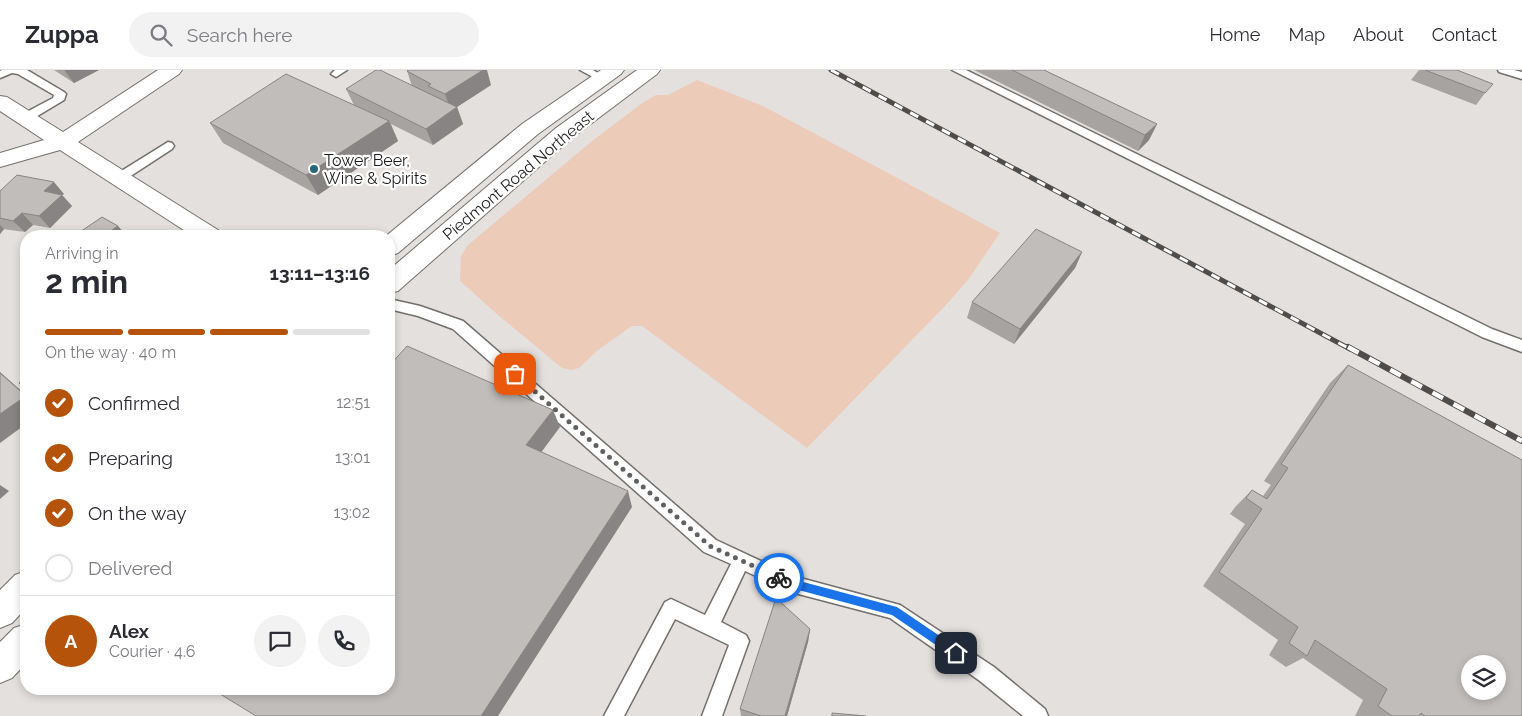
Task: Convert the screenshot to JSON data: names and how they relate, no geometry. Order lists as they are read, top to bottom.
{
  "streets": {
    "main road": ["Piedmont Road Northeast"]
  },
  "places": ["Tower Beer, Wine & Spirits"],
  "page": {
    "header": "Zuppa",
    "search": "Search here",
    "nav": [
      "Home",
      "Map",
      "About",
      "Contact"
    ],
    "heading": ["2 min", "Arriving in", "13:11–13:16"],
    "panel": ["Alex", "Courier · 4.6"],
    "bar": "On the way · 40 m",
    "list": [
      ["Confirmed", "12:51"],
      ["Preparing", "13:01"],
      ["On the way", "13:02"],
      "Delivered"
    ],
    "round": "A"
  }
}
